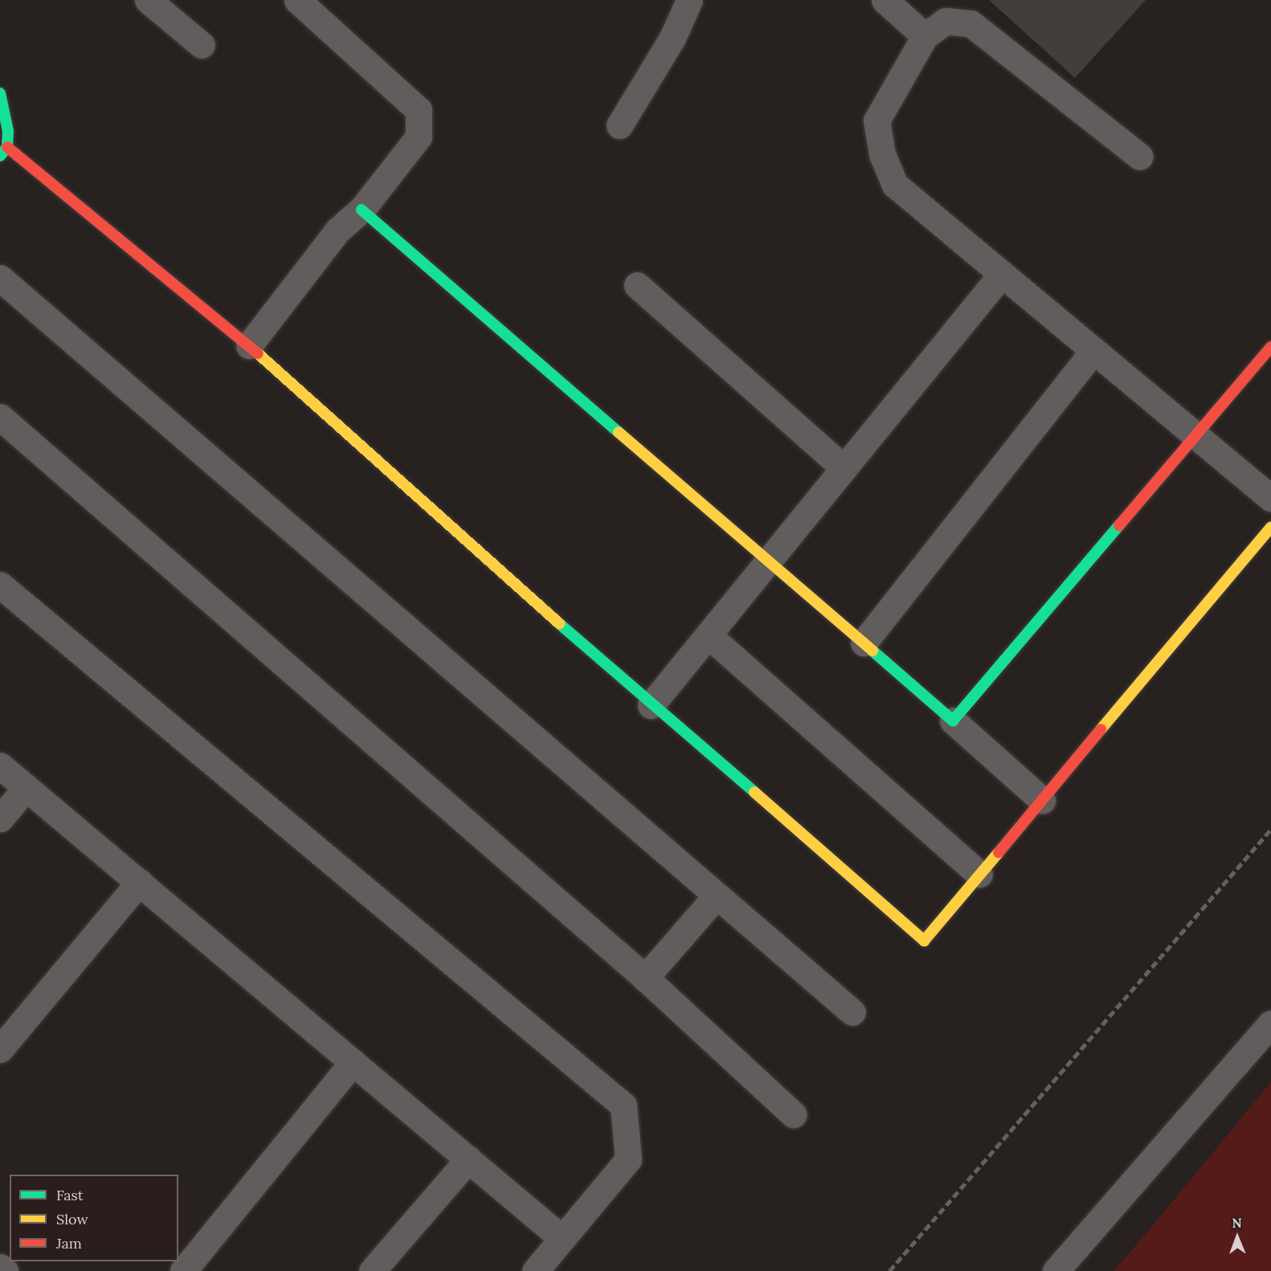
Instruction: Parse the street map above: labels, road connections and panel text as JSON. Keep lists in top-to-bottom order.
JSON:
{
  "legend": ["Fast", "Slow", "Jam"],
  "north": "top"
}
